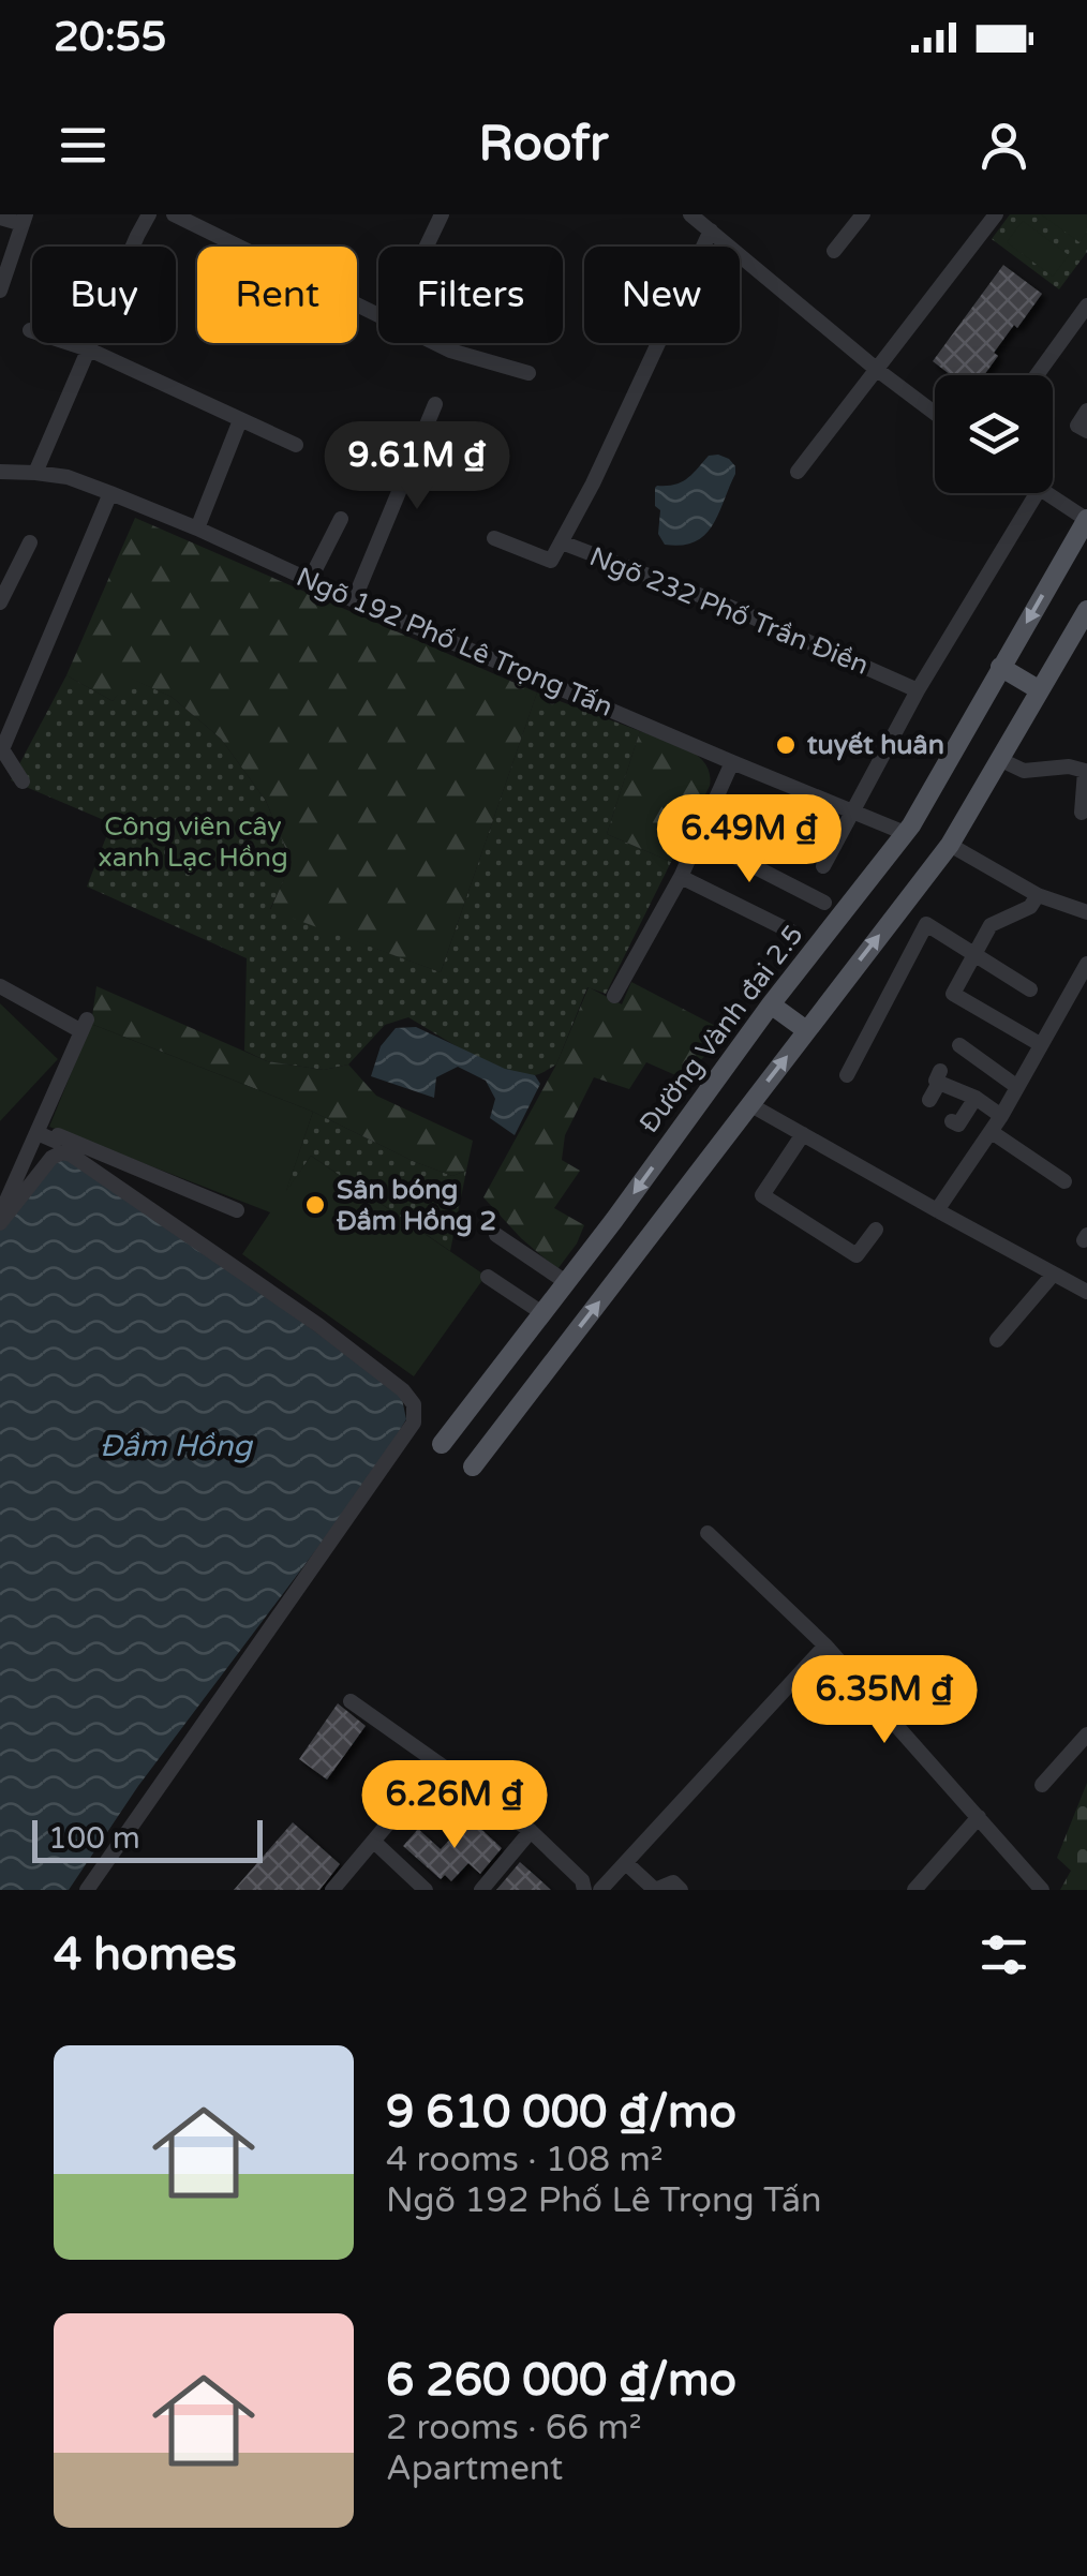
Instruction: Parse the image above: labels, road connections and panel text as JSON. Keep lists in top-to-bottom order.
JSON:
{
  "streets": {
    "main road": ["Đường Vành đai 2.5"],
    "street": ["Ngõ 232 Phố Trần Điền", "Ngõ 192 Phố Lê Trọng Tấn"]
  },
  "crossings": [
    ["Ngõ 192 Phố Lê Trọng Tấn", "Đường Vành đai 2.5"]
  ],
  "water": ["Đầm Hồng"],
  "parks": ["Công viên cây xanh Lạc Hồng"],
  "places": ["tuyết huân", "Sân bóng Đầm Hồng 2"],
  "scale_bar": "100 m",
  "page": {
    "status": "20:55",
    "header": "Roofr",
    "chip": [
      "Buy",
      "Rent",
      "Filters",
      "New"
    ],
    "price": [
      "9.61M ₫",
      "6.49M ₫",
      "6.35M ₫",
      "6.26M ₫"
    ],
    "scale": "100 m",
    "heading": "4 homes",
    "list": [
      {
        "name": "9 610 000 ₫/mo",
        "note": "4 rooms · 108 m² · Ngõ 192 Phố Lê Trọng Tấn"
      },
      {
        "name": "6 260 000 ₫/mo",
        "note": "2 rooms · 66 m² · Apartment"
      }
    ]
  }
}
